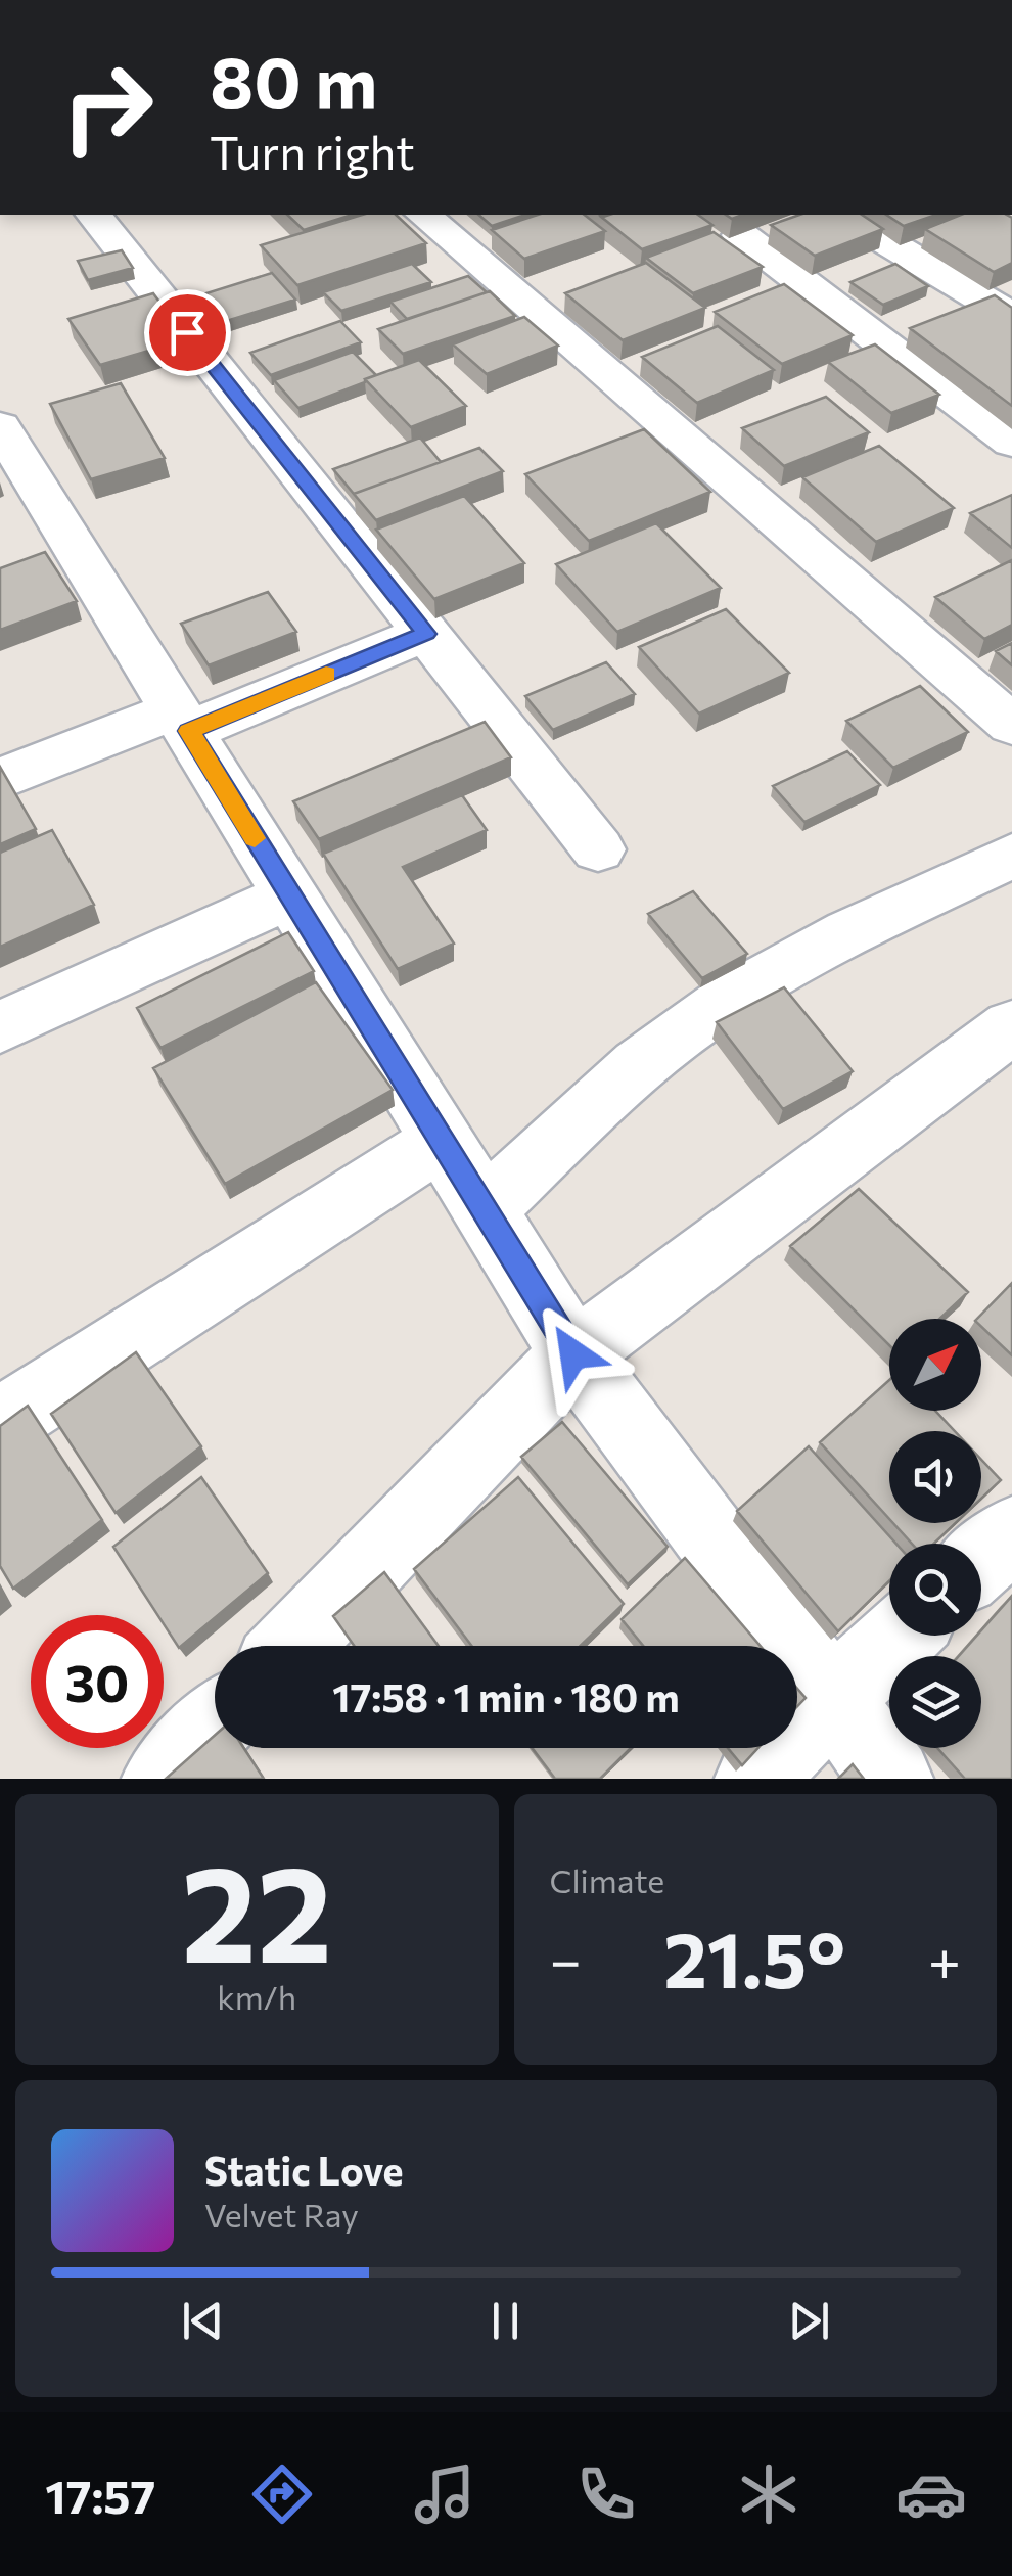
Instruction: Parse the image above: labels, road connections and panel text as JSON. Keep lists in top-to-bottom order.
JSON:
{
  "north": "top right",
  "page": {
    "turn": ["80 m", "Turn right"],
    "limit": "30",
    "trip": "17:58 · 1 min · 180 m",
    "tile": [
      ["22", "km/h"],
      "Climate"
    ],
    "heat": ["−", "21.5°", "+"],
    "song": ["Static Love", "Velvet Ray"],
    "tabs": "17:57"
  }
}
